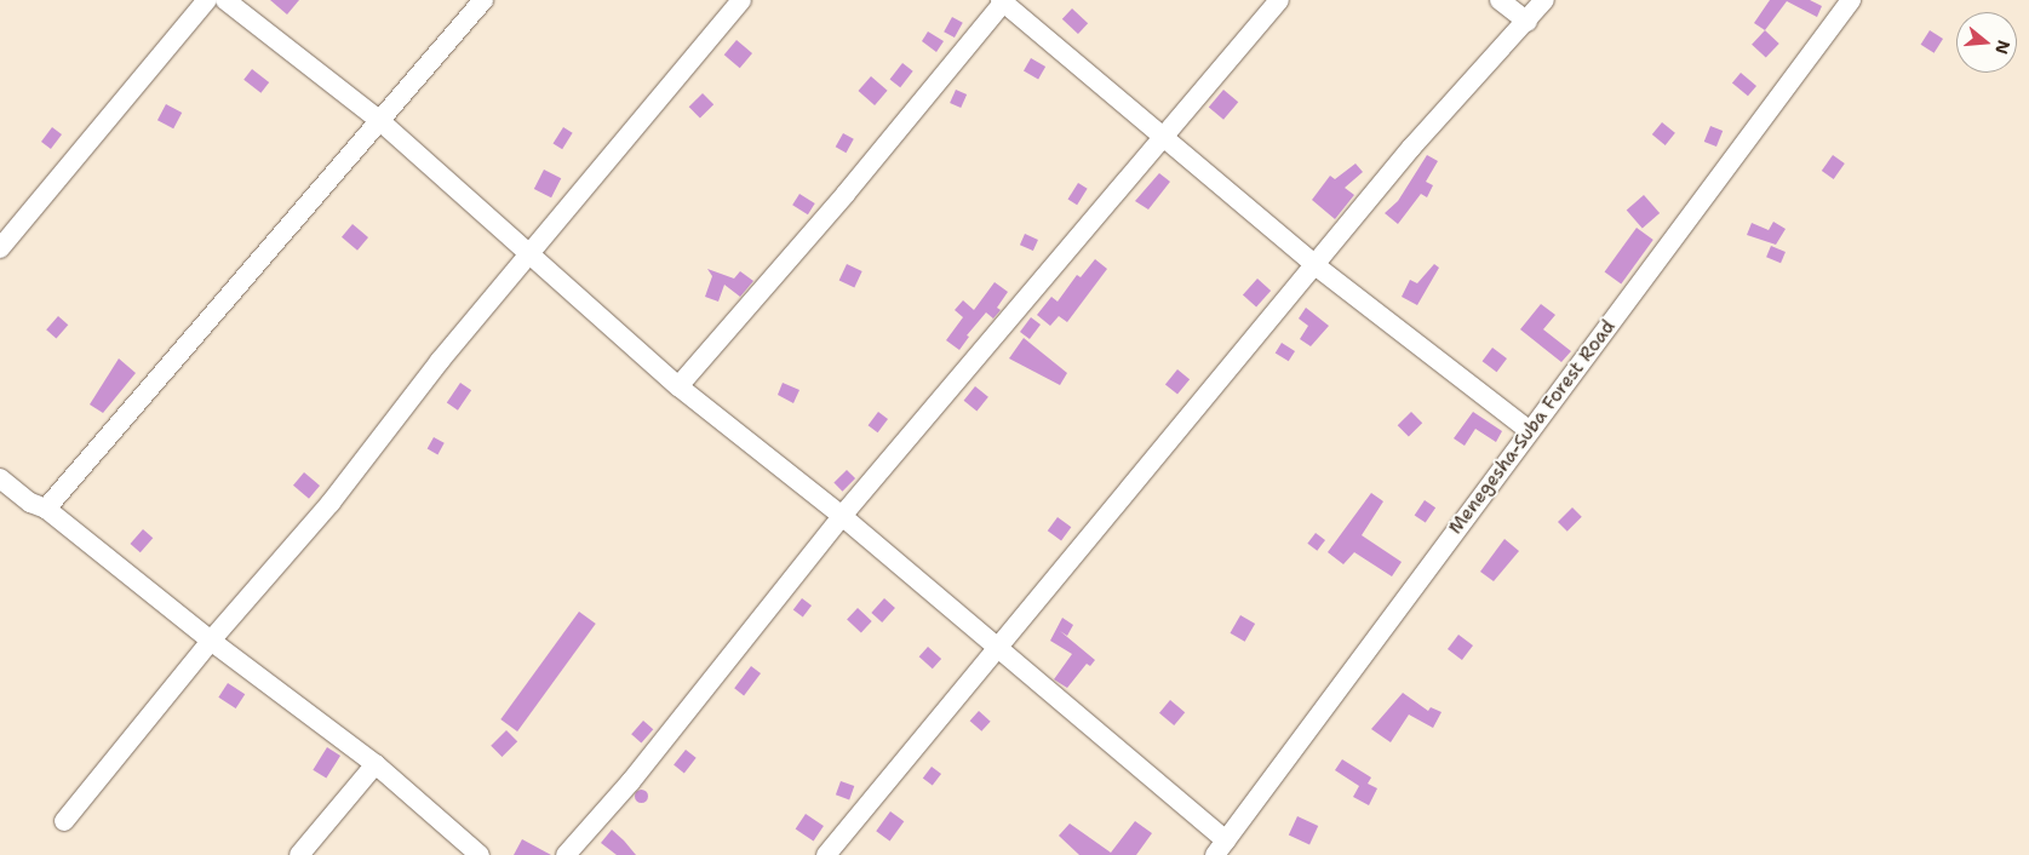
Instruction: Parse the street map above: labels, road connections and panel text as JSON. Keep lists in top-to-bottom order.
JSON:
{
  "streets": {
    "street": ["Menegesha-Suba Forest Road"]
  },
  "north": "right"
}
